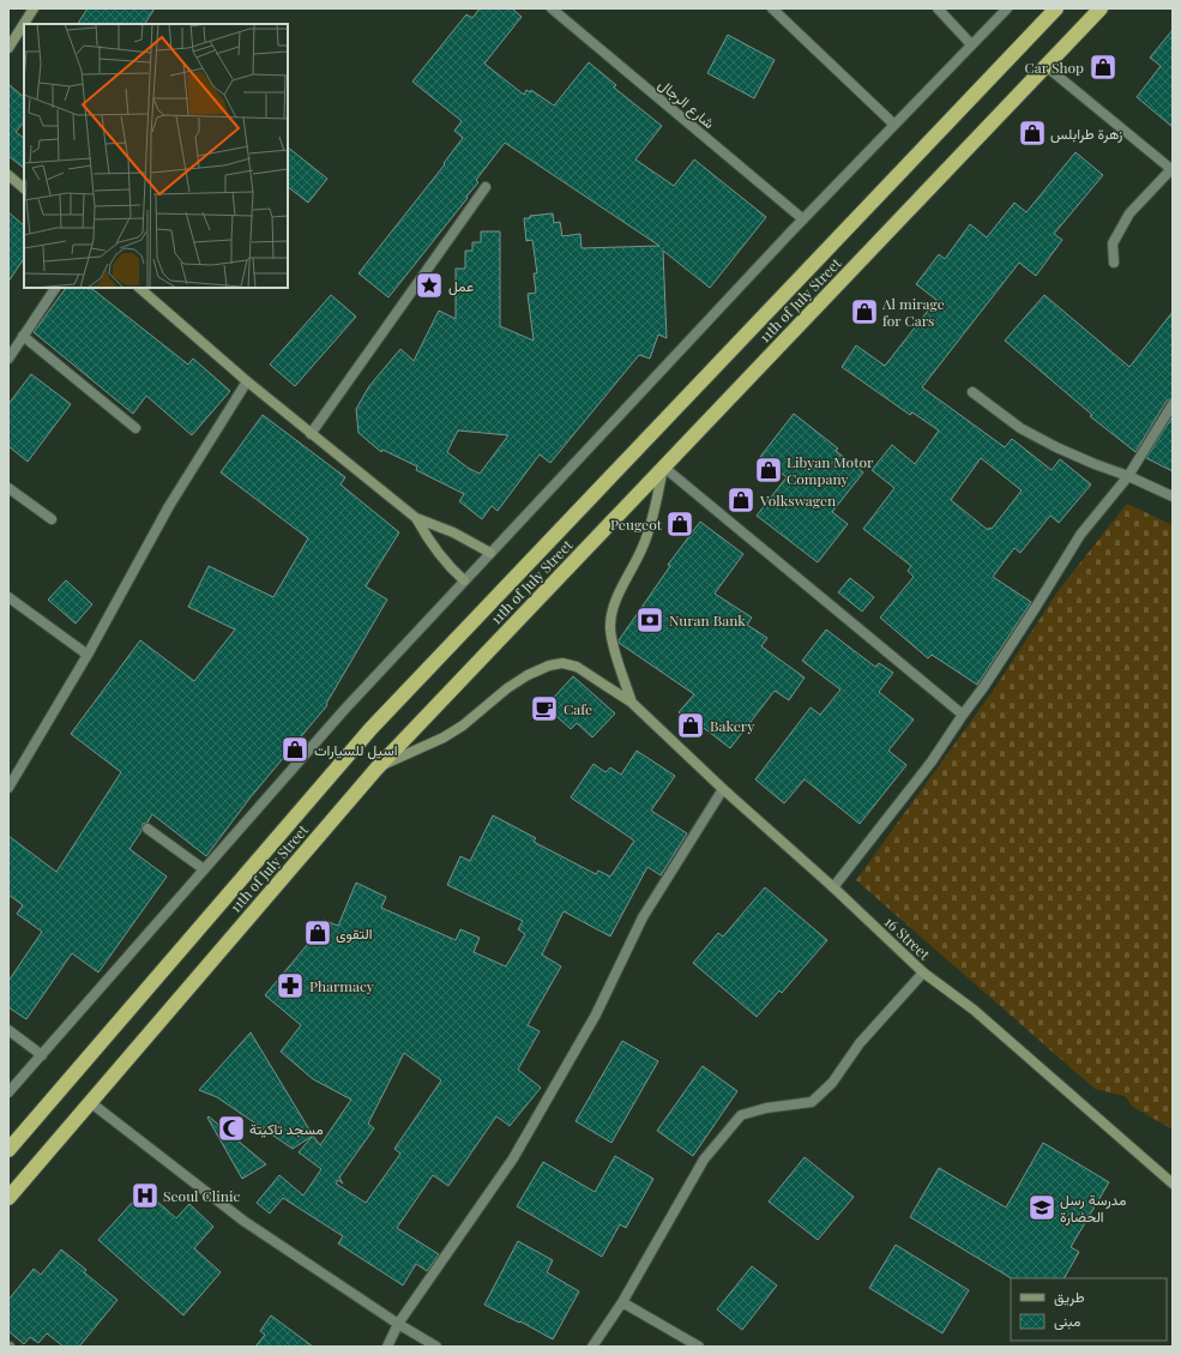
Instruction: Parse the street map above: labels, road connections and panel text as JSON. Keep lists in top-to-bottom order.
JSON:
{
  "streets": {
    "highway": ["11th of July Street"],
    "street": ["شارع الرجال", "16 Street"]
  },
  "crossings": [
    ["11th of July Street", "16 Street"]
  ],
  "places": {
    "shop": [
      "Car Shop",
      "زهرة طرابلس",
      "Al mirage for Cars",
      "Libyan Motor Company",
      "Volkswagen",
      "Peugeot",
      "Bakery",
      "اسيل للسيارات",
      "التقوى"
    ],
    "place": ["عمل"],
    "bank": ["Nuran Bank"],
    "cafe": ["Cafe"],
    "pharmacy": ["Pharmacy"],
    "mosque": ["مسجد تاكيتة"],
    "hospital": ["Seoul Clinic"],
    "school or university": ["مدرسة رسل الحضارة"]
  },
  "legend": ["طريق", "مبنى"]
}
